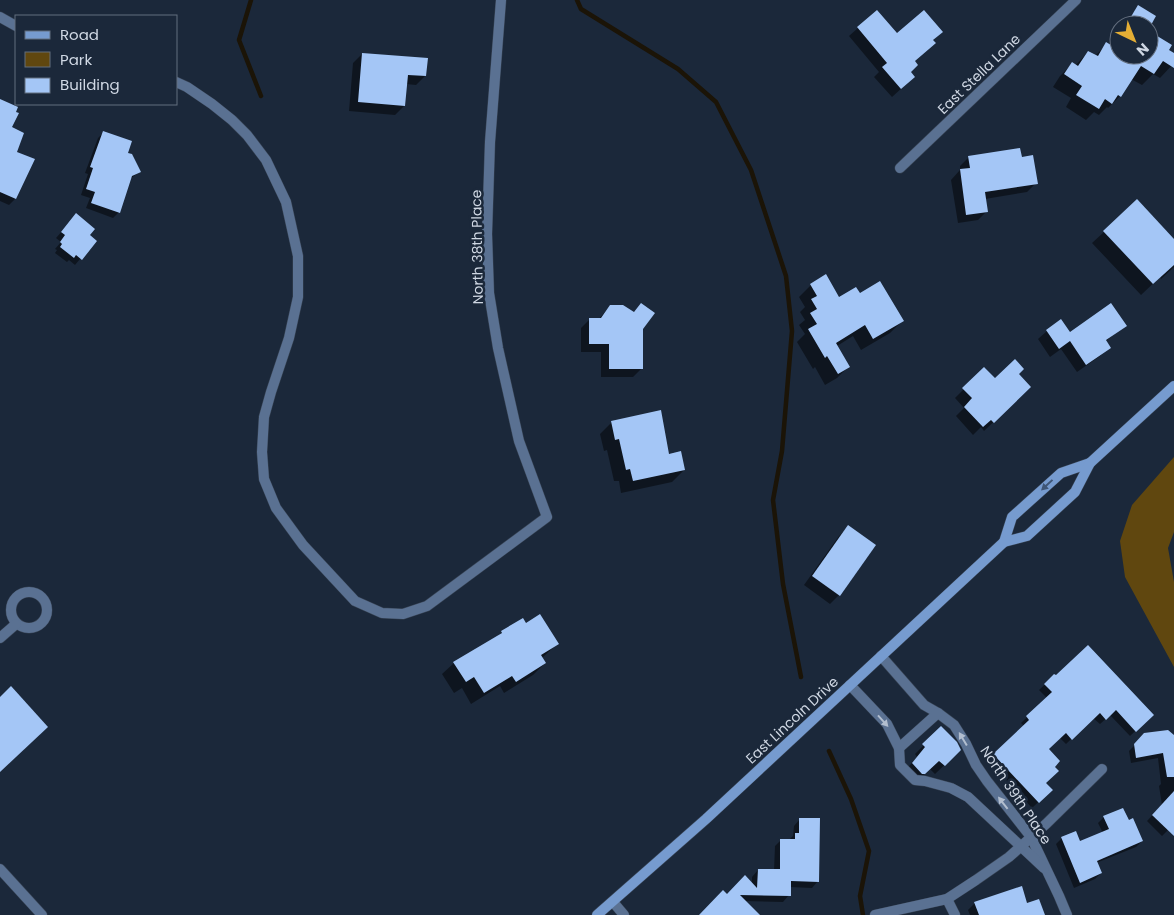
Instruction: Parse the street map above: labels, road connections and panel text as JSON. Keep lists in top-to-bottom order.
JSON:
{
  "streets": {
    "main road": ["East Lincoln Drive"],
    "street": ["East Stella Lane", "North 38th Place", "North 39th Place"]
  },
  "crossings": [
    ["East Lincoln Drive", "North 39th Place"]
  ],
  "legend": ["Road", "Park", "Building"],
  "north": "bottom right"
}
